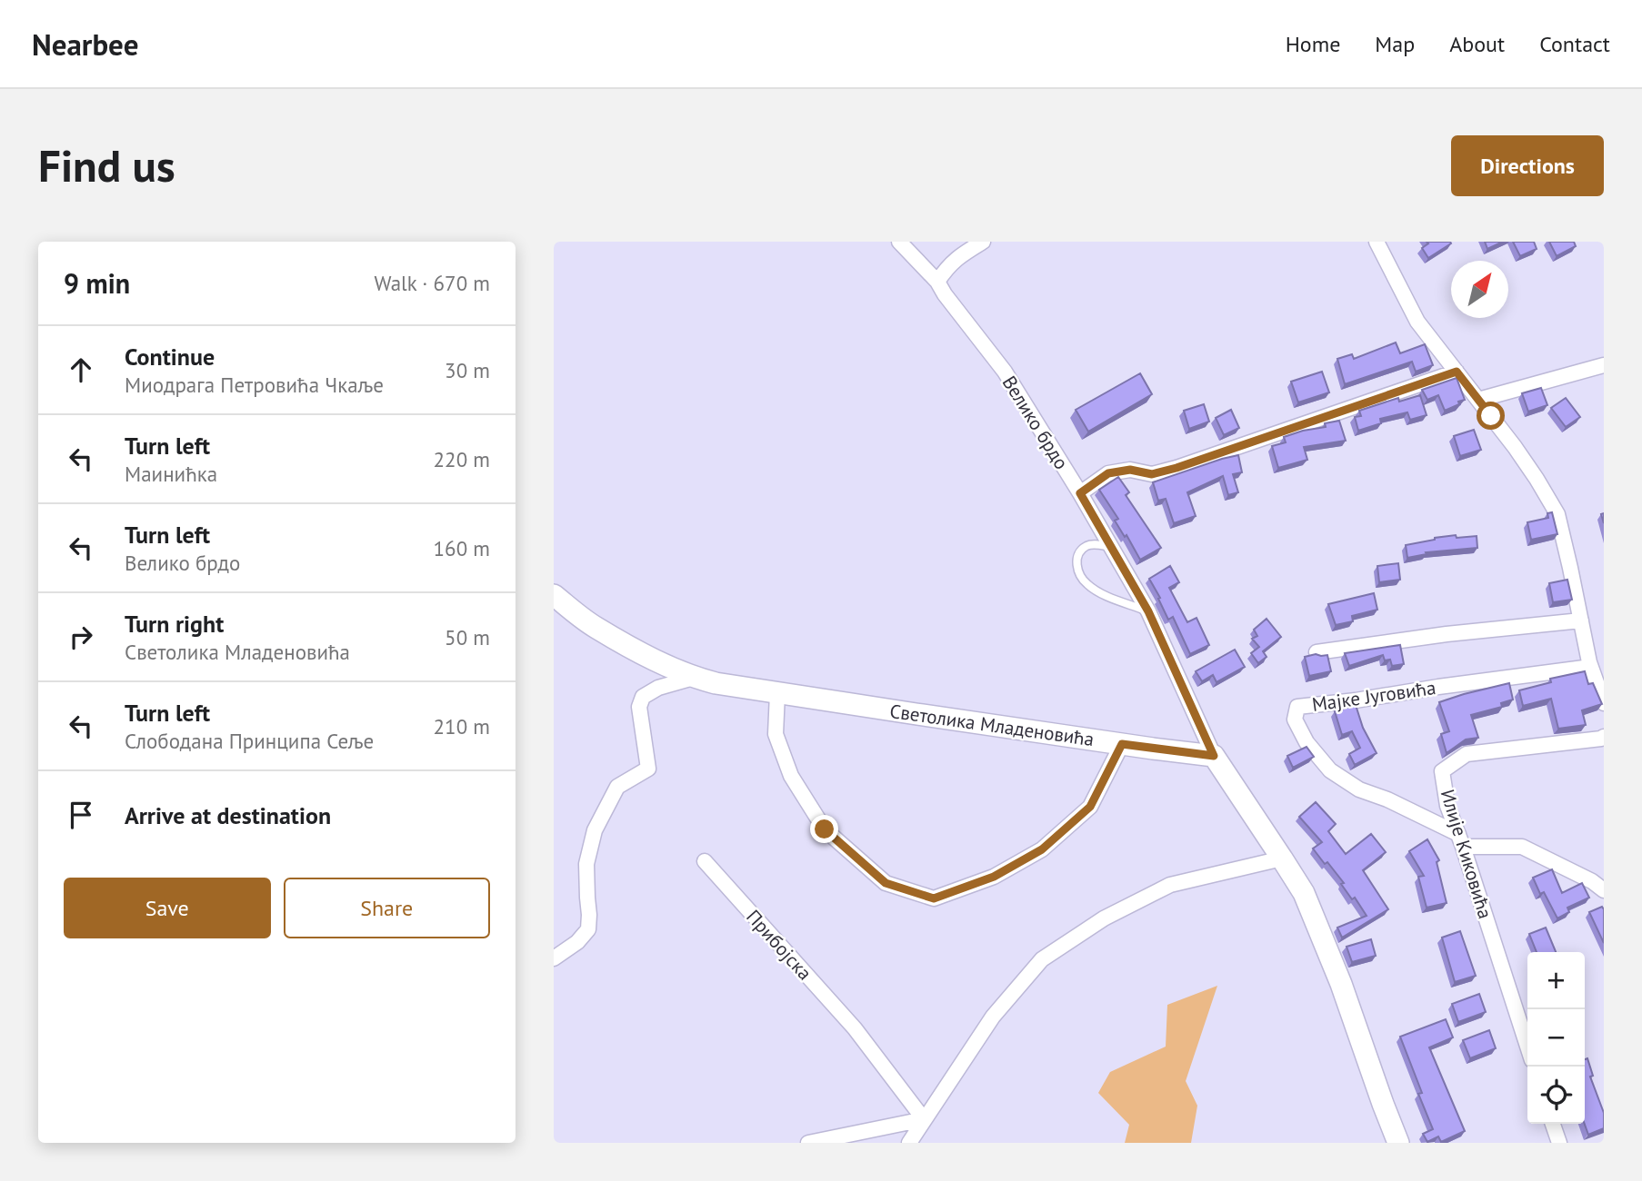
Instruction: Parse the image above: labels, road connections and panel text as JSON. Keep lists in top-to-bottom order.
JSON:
{
  "streets": {
    "street": [
      "Велико брдо",
      "Мајке Југовића",
      "Светолика Младеновића",
      "Илије Киковића",
      "Прибојска"
    ]
  },
  "crossings": [
    ["Велико брдо", "Светолика Младеновића"],
    ["Мајке Југовића", "Илије Киковића"]
  ],
  "north": "top right",
  "page": {
    "header": "Nearbee",
    "nav": [
      "Home",
      "Map",
      "About",
      "Contact"
    ],
    "buttons": [
      "Directions",
      ["Save", "Share"]
    ],
    "title": "Find us",
    "heading": ["9 min", "Walk · 670 m"],
    "list": [
      ["Continue", "Миодрага Петровића Чкаље", "30 m"],
      ["Turn left", "Маинићка", "220 m"],
      ["Turn left", "Велико брдо", "160 m"],
      ["Turn right", "Светолика Младеновића", "50 m"],
      ["Turn left", "Слободана Принципа Сеље", "210 m"],
      "Arrive at destination"
    ],
    "map_buttons": ["+", "−"]
  }
}
